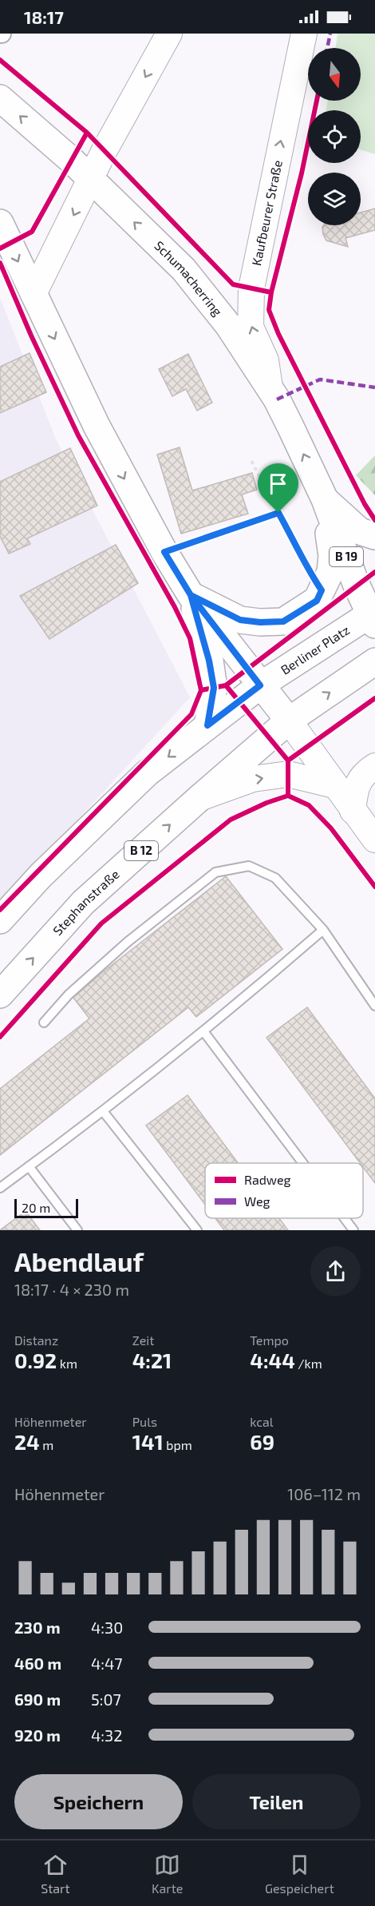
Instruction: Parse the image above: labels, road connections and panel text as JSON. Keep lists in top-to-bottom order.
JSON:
{
  "streets": {
    "main road": [
      "Schumacherring",
      "B 19",
      "Berliner Platz",
      "B 12",
      "Stephanstraße"
    ],
    "street": ["Kaufbeurer Straße"]
  },
  "crossings": [
    ["Kaufbeurer Straße", "Schumacherring"],
    ["Schumacherring", "Berliner Platz"],
    ["B 12", "Stephanstraße"]
  ],
  "legend": ["Radweg", "Weg"],
  "scale_bar": "20 m",
  "north": "bottom",
  "page": {
    "status": "18:17",
    "scale": "20 m",
    "heading": ["Abendlauf", "18:17 · 4 × 230 m"],
    "stats": [
      ["Distanz", "0.92 km"],
      ["Zeit", "4:21"],
      ["Tempo", "4:44 /km"],
      ["Höhenmeter", "24 m"],
      ["Puls", "141 bpm"],
      ["kcal", "69"]
    ],
    "chart": ["Höhenmeter", "106–112 m"],
    "list": [
      {
        "name": "230 m",
        "note": "4:30"
      },
      {
        "name": "460 m",
        "note": "4:47"
      },
      {
        "name": "690 m",
        "note": "5:07"
      },
      {
        "name": "920 m",
        "note": "4:32"
      }
    ],
    "buttons": ["Speichern", "Teilen"],
    "tabs": ["Start", "Karte", "Gespeichert"]
  }
}
